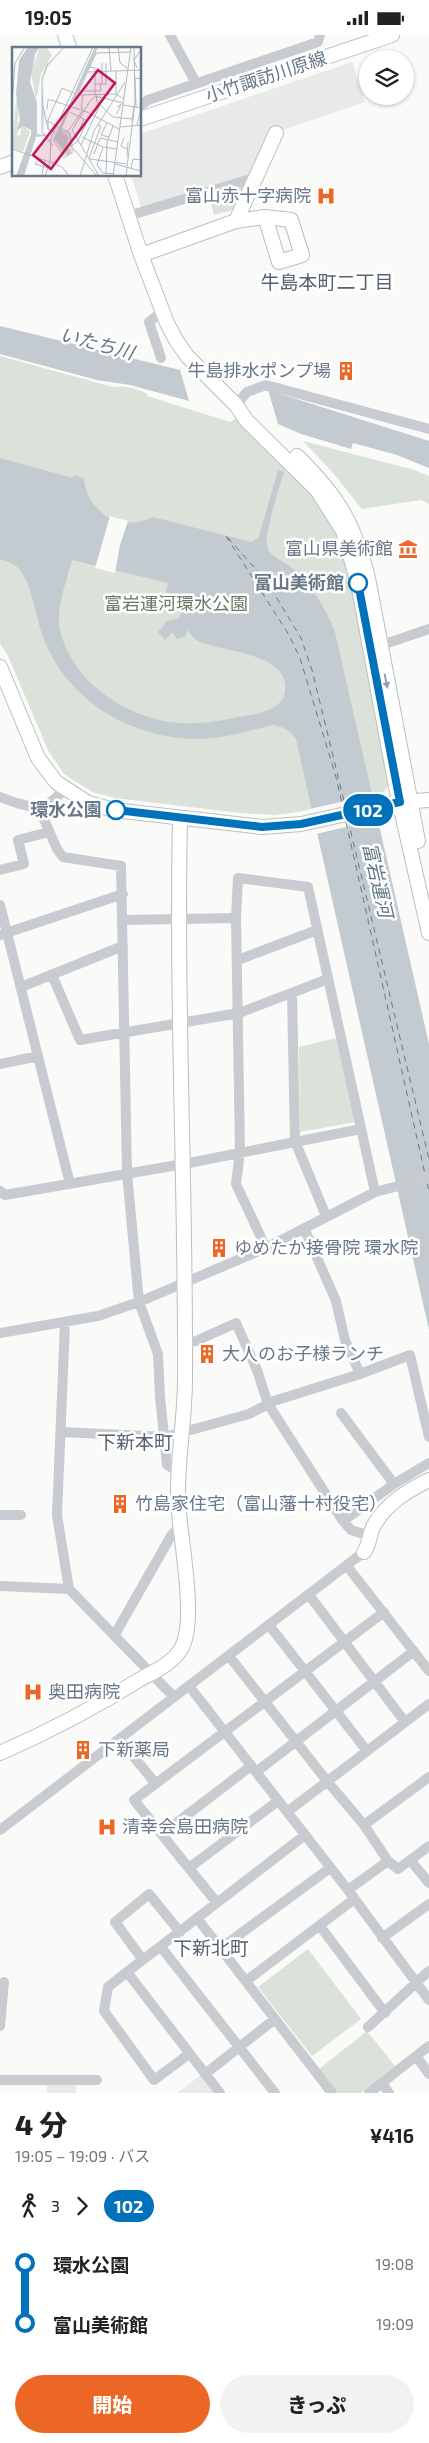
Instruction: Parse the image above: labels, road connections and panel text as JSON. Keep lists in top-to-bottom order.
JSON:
{
  "streets": {
    "street": ["小竹諏訪川原線"]
  },
  "districts": ["牛島本町二丁目", "下新本町", "下新北町"],
  "water": ["いたち川", "富岩運河"],
  "parks": ["富岩運河環水公園"],
  "places": {
    "hospital": ["富山赤十字病院", "奥田病院", "清幸会島田病院"],
    "building": [
      "牛島排水ポンプ場",
      "ゆめたか接骨院 環水院",
      "大人のお子様ランチ",
      "竹島家住宅（富山藩十村役宅）",
      "下新薬局"
    ],
    "museum": ["富山県美術館"],
    "other": ["富山美術館", "環水公園"]
  },
  "lines": ["bus line 102"],
  "page": {
    "status": "19:05",
    "on_map": "102",
    "heading": ["4 分", "19:05 – 19:09 · バス", "¥416"],
    "legs": ["3", "102"],
    "list": [
      {
        "name": "環水公園",
        "value": "19:08"
      },
      {
        "name": "富山美術館",
        "value": "19:09"
      }
    ],
    "buttons": ["開始", "きっぷ"]
  }
}
